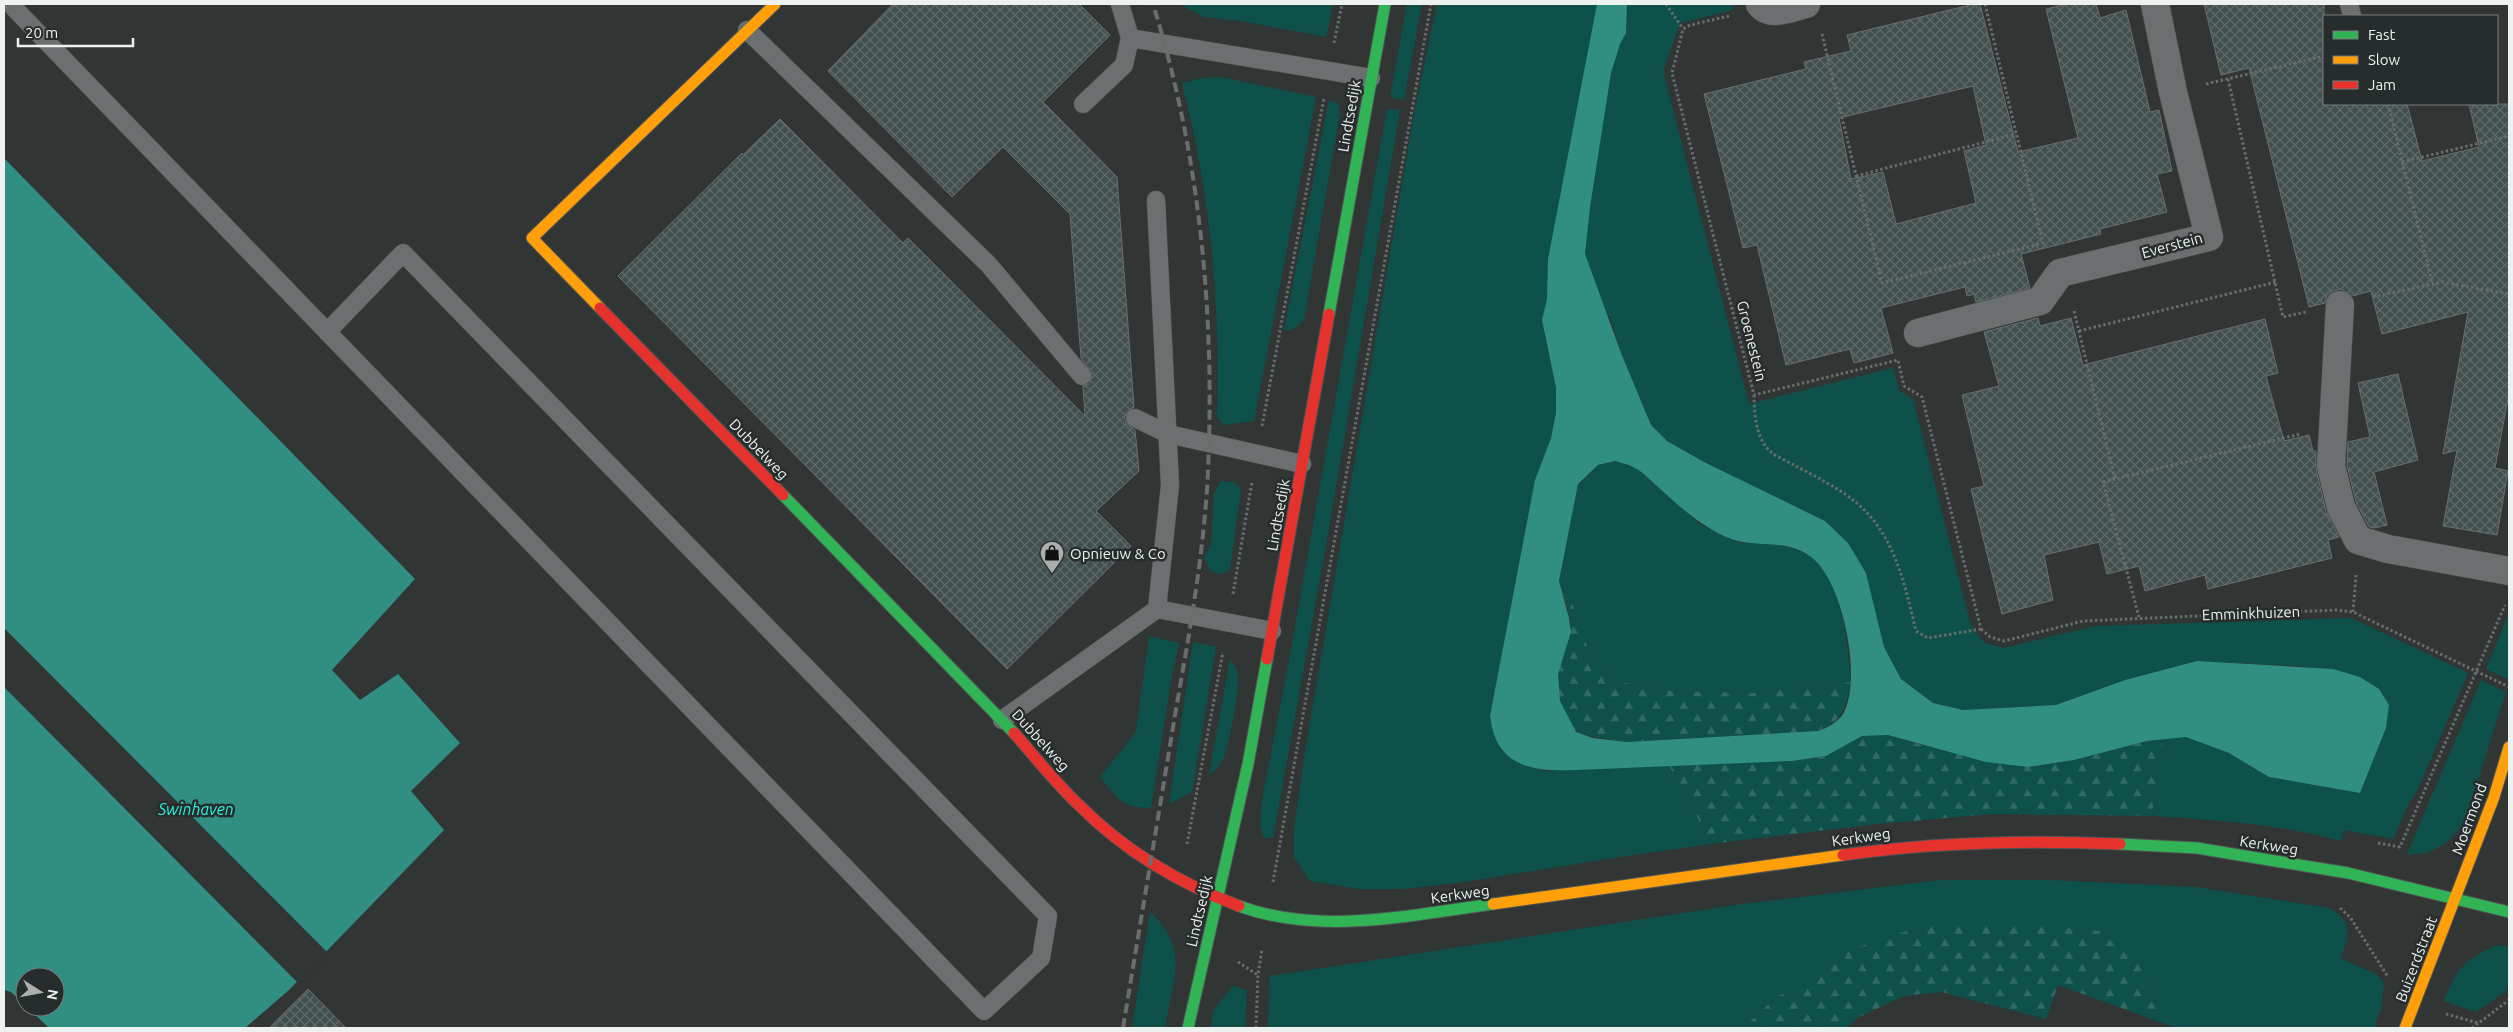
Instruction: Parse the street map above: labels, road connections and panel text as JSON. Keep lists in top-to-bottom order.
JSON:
{
  "streets": {
    "main road": [
      "Lindtsedijk",
      "Dubbelweg",
      "Moermond",
      "Kerkweg",
      "Buizerdstraat"
    ],
    "street": ["Everstein"],
    "path": ["Groenestein", "Emminkhuizen"]
  },
  "crossings": [
    ["Lindtsedijk", "Dubbelweg"],
    ["Lindtsedijk", "Kerkweg"],
    ["Groenestein", "Emminkhuizen"],
    ["Dubbelweg", "Kerkweg"],
    ["Moermond", "Kerkweg"],
    ["Moermond", "Buizerdstraat"],
    ["Kerkweg", "Buizerdstraat"]
  ],
  "water": ["Swinhaven"],
  "places": {
    "shop": ["Opnieuw & Co"]
  },
  "legend": ["Fast", "Slow", "Jam"],
  "scale_bar": "20 m",
  "north": "right"
}
